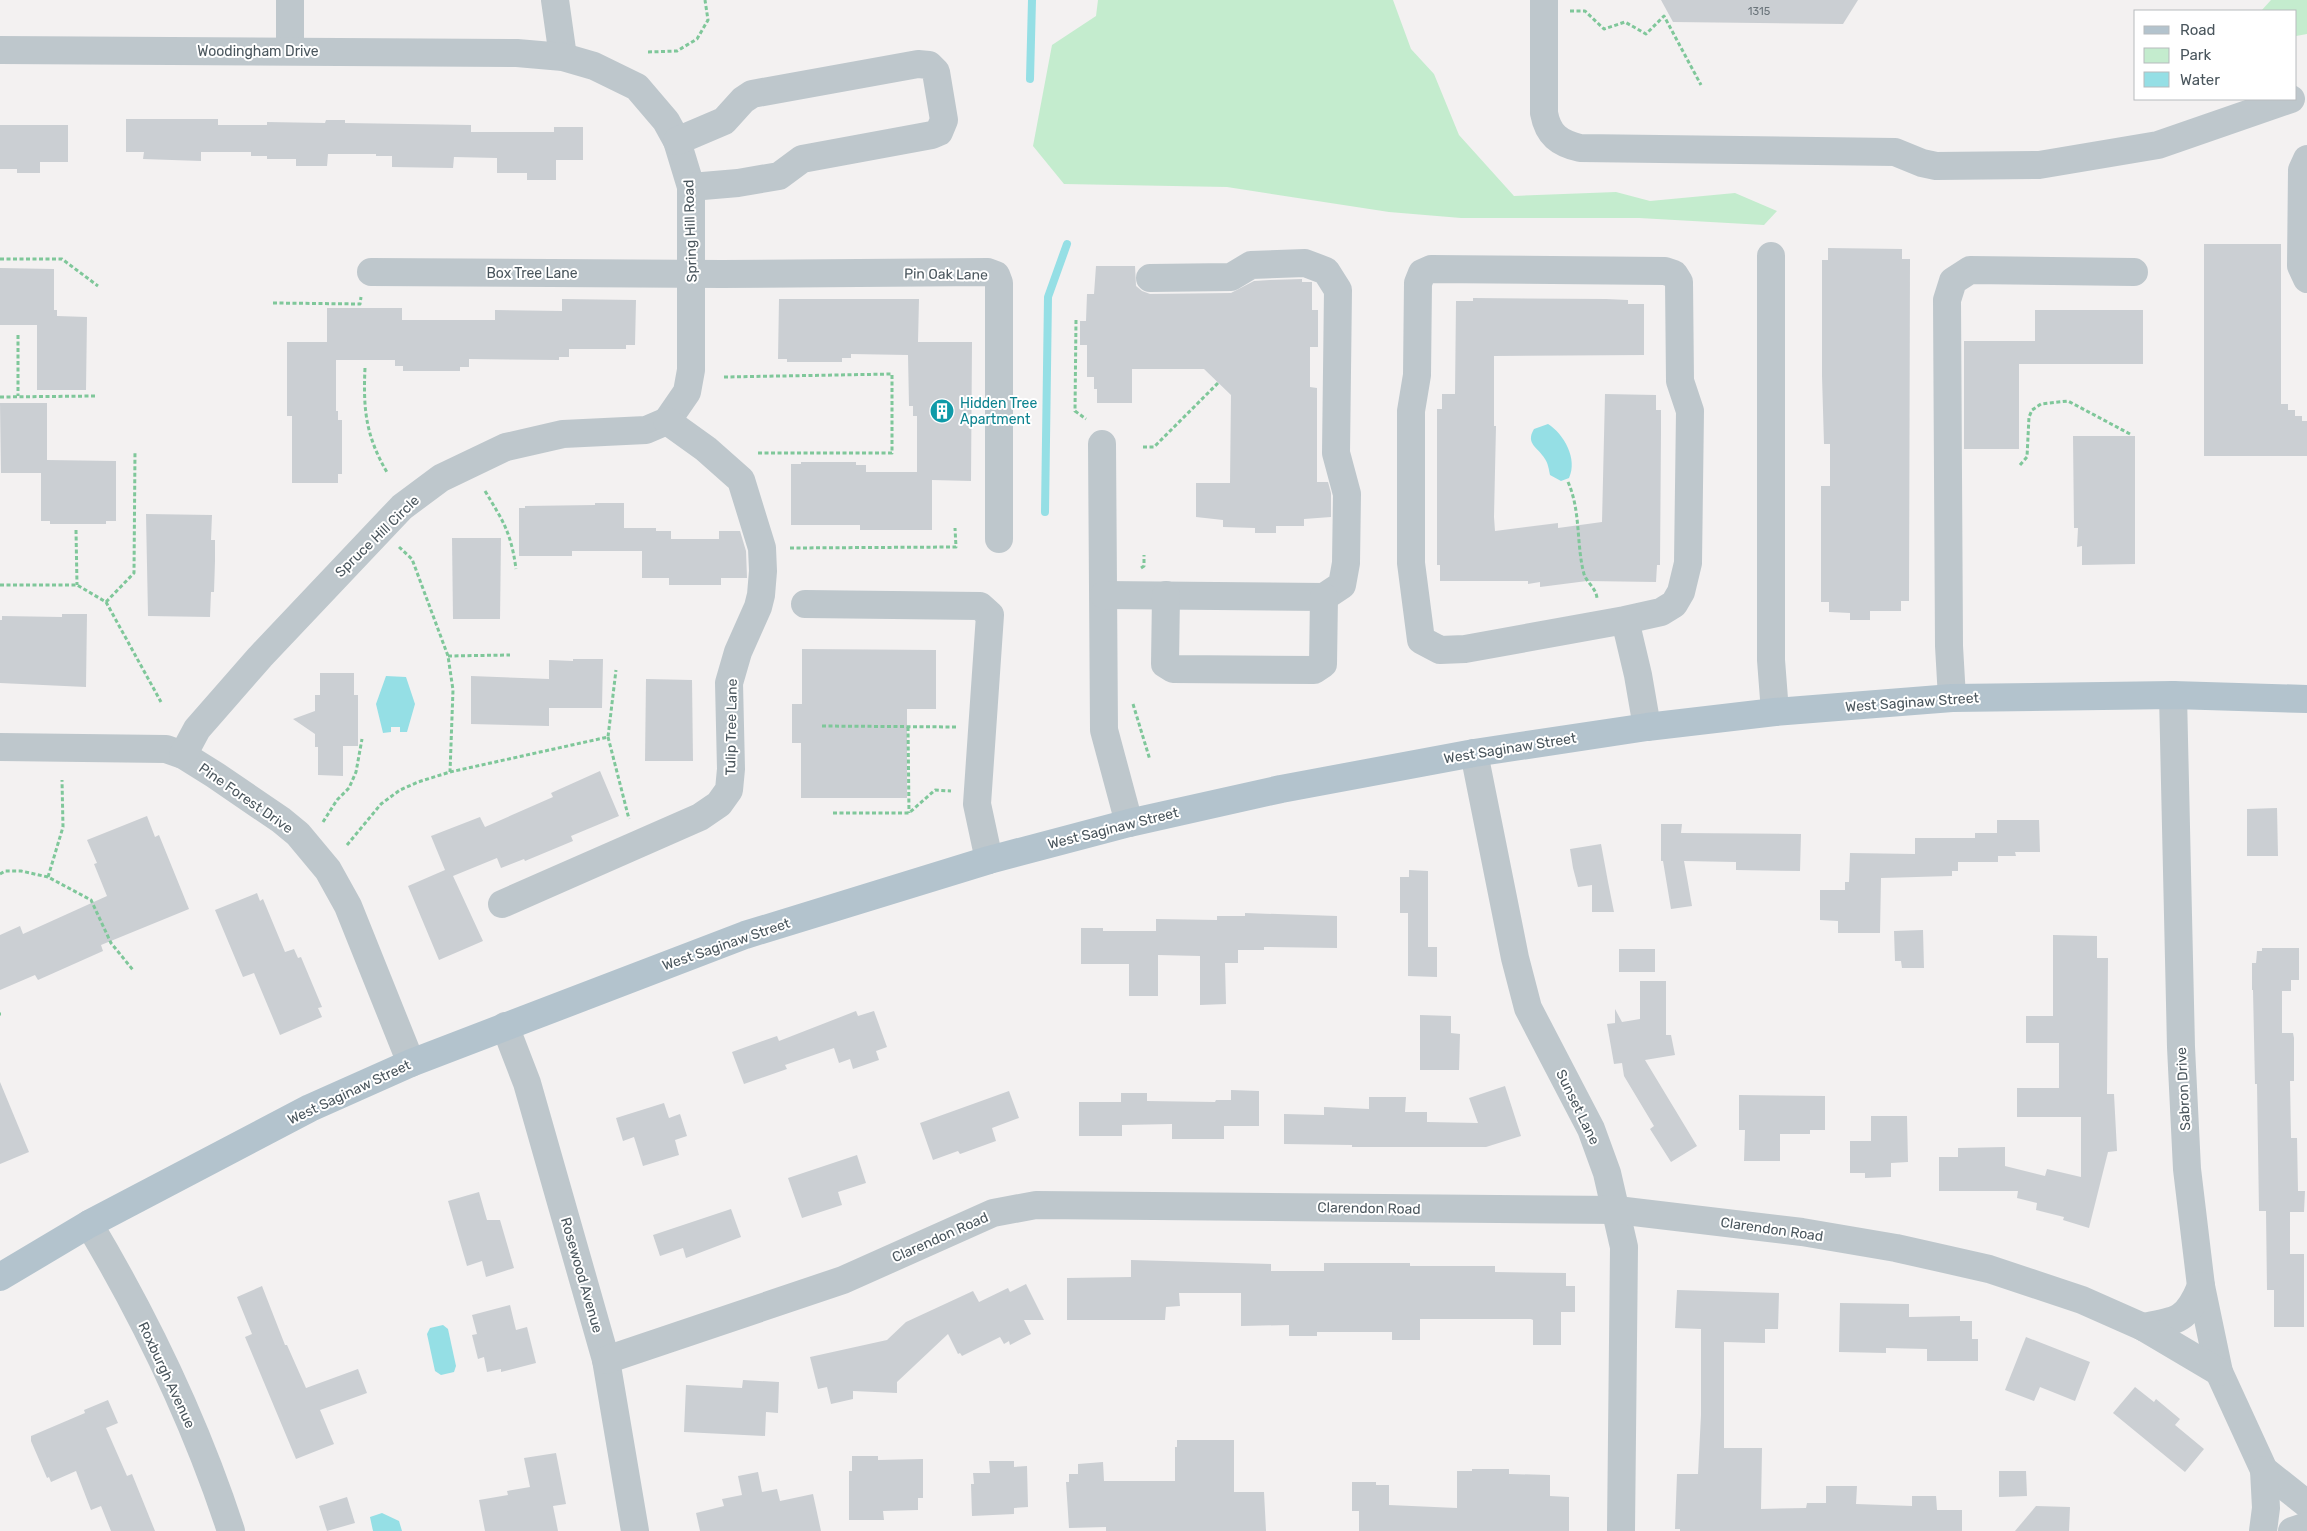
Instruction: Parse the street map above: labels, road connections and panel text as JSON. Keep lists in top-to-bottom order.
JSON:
{
  "streets": {
    "main road": ["West Saginaw Street"],
    "street": [
      "Woodingham Drive",
      "Spring Hill Road",
      "Box Tree Lane",
      "Pin Oak Lane",
      "Spruce Hill Circle",
      "Tulip Tree Lane",
      "Pine Forest Drive",
      "Sabron Drive",
      "Sunset Lane",
      "Clarendon Road",
      "Rosewood Avenue",
      "Roxburgh Avenue"
    ]
  },
  "crossings": [
    ["Woodingham Drive", "Spring Hill Road"],
    ["Spring Hill Road", "Box Tree Lane"],
    ["Spring Hill Road", "Pin Oak Lane"],
    ["Spring Hill Road", "Spruce Hill Circle"],
    ["Spring Hill Road", "Tulip Tree Lane"],
    ["Box Tree Lane", "Pin Oak Lane"],
    ["Spruce Hill Circle", "Tulip Tree Lane"],
    ["Spruce Hill Circle", "Pine Forest Drive"],
    ["West Saginaw Street", "Pine Forest Drive"],
    ["West Saginaw Street", "Sabron Drive"],
    ["West Saginaw Street", "Sunset Lane"],
    ["West Saginaw Street", "Rosewood Avenue"],
    ["West Saginaw Street", "Roxburgh Avenue"],
    ["Sabron Drive", "Clarendon Road"],
    ["Sunset Lane", "Clarendon Road"],
    ["Clarendon Road", "Rosewood Avenue"]
  ],
  "places": {
    "building": ["Hidden Tree Apartment"]
  },
  "house_numbers": ["1315"],
  "legend": ["Road", "Park", "Water"]
}
